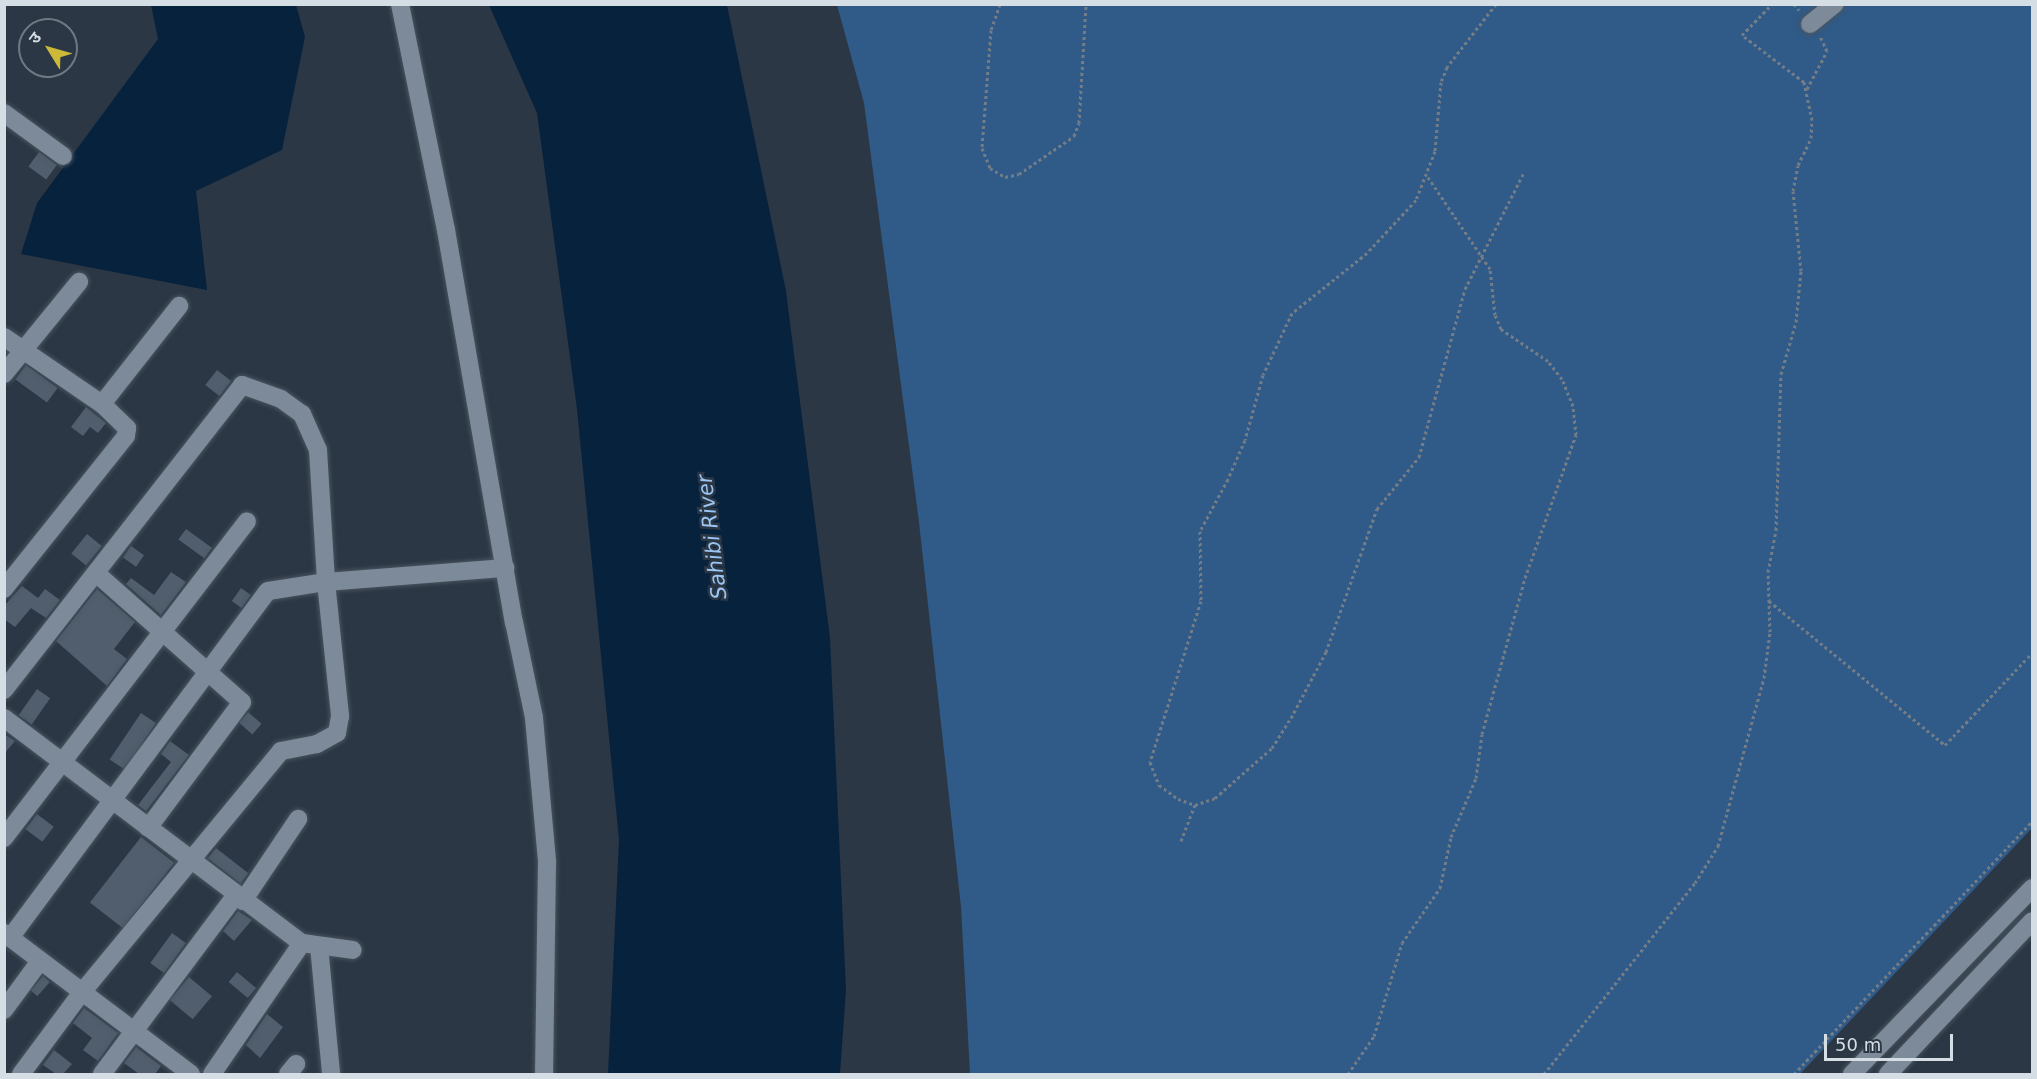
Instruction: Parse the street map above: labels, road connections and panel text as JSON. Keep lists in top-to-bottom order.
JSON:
{
  "water": ["Sahibi River"],
  "scale_bar": "50 m",
  "north": "top left"
}
